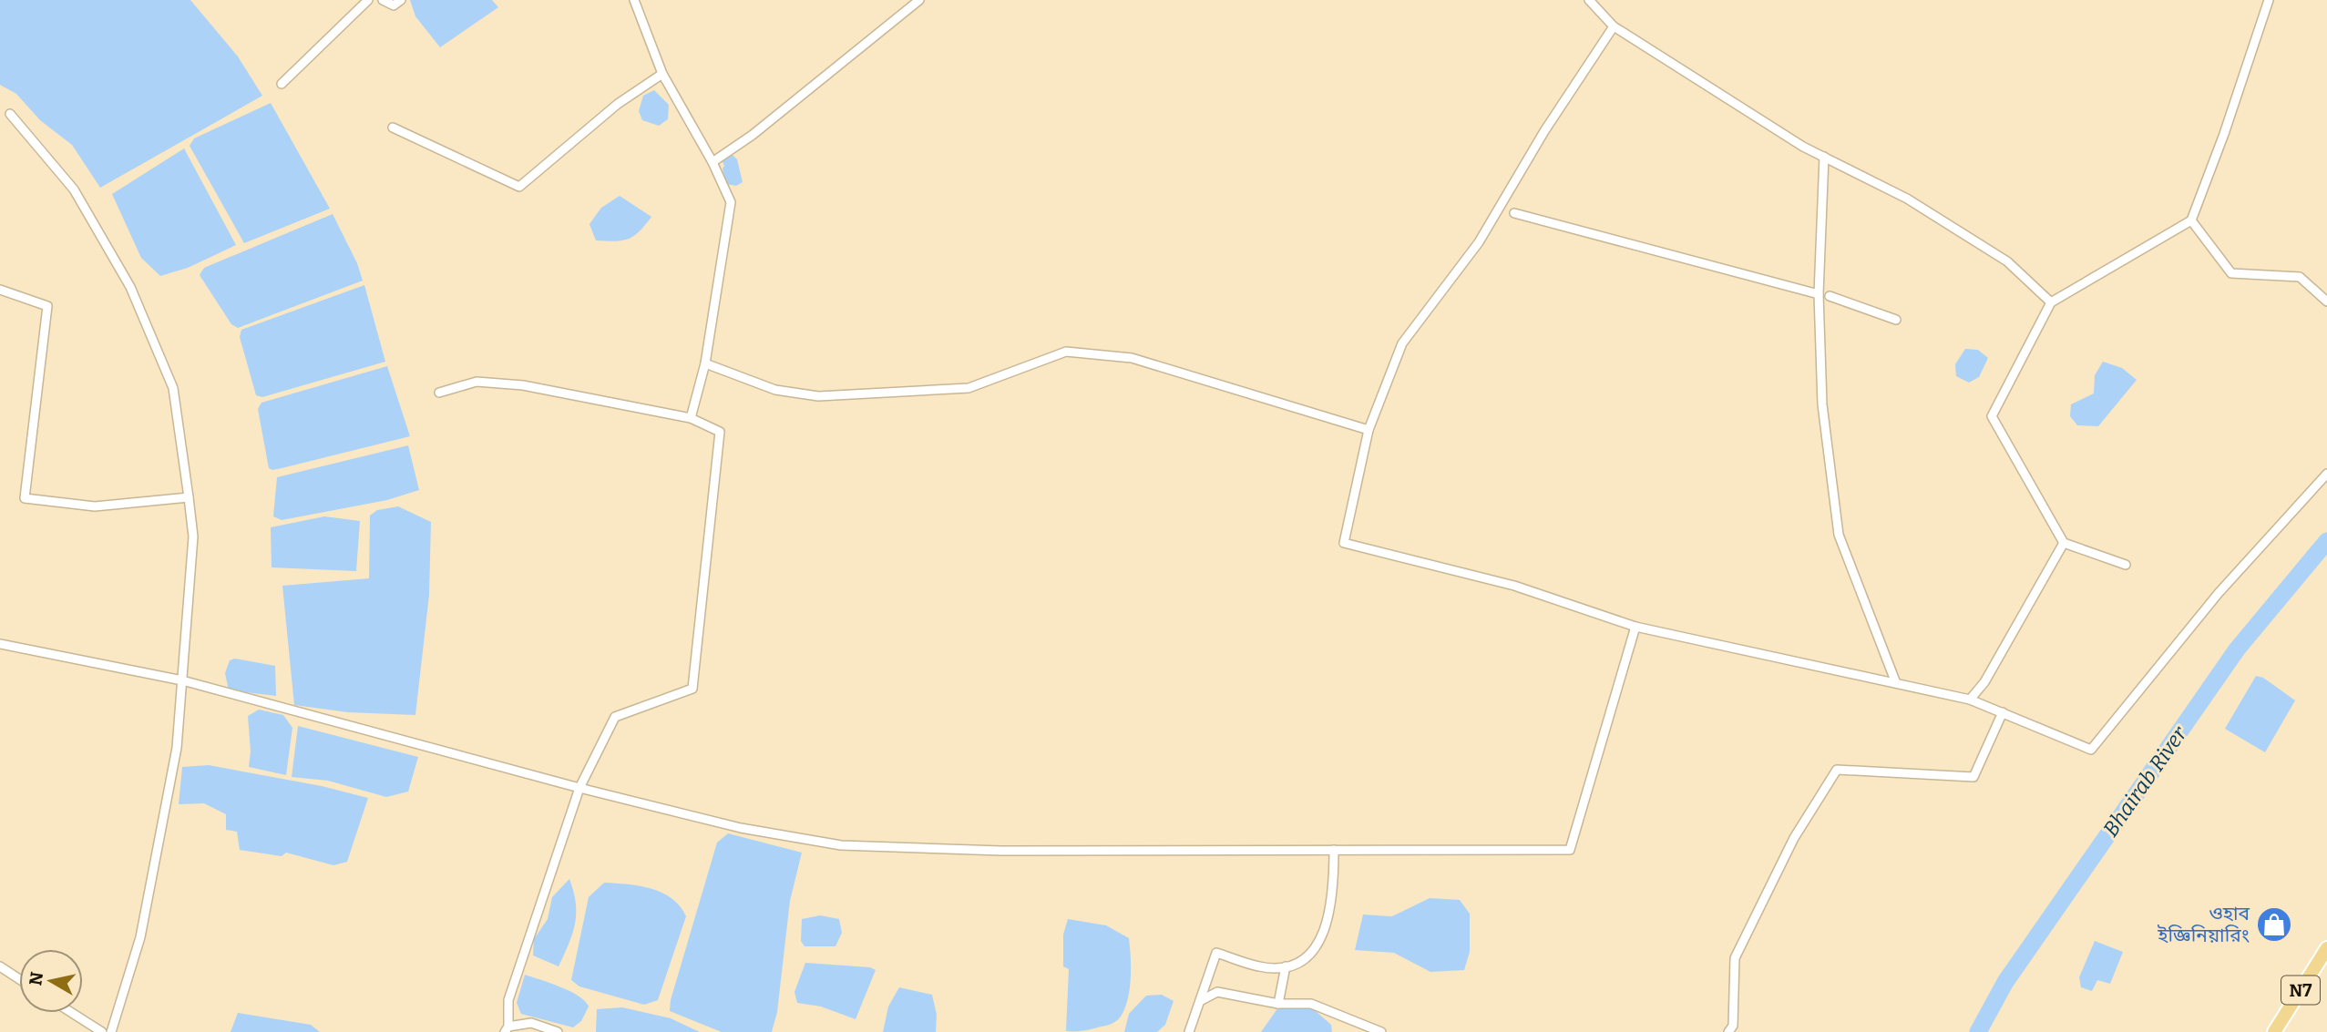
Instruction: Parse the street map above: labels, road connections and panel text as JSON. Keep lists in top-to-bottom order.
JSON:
{
  "streets": {
    "highway": ["N7"]
  },
  "water": ["Bhairab River"],
  "places": {
    "shop": ["ওহাব ইজ্ঞিনিয়ারিং"]
  },
  "north": "left"
}
